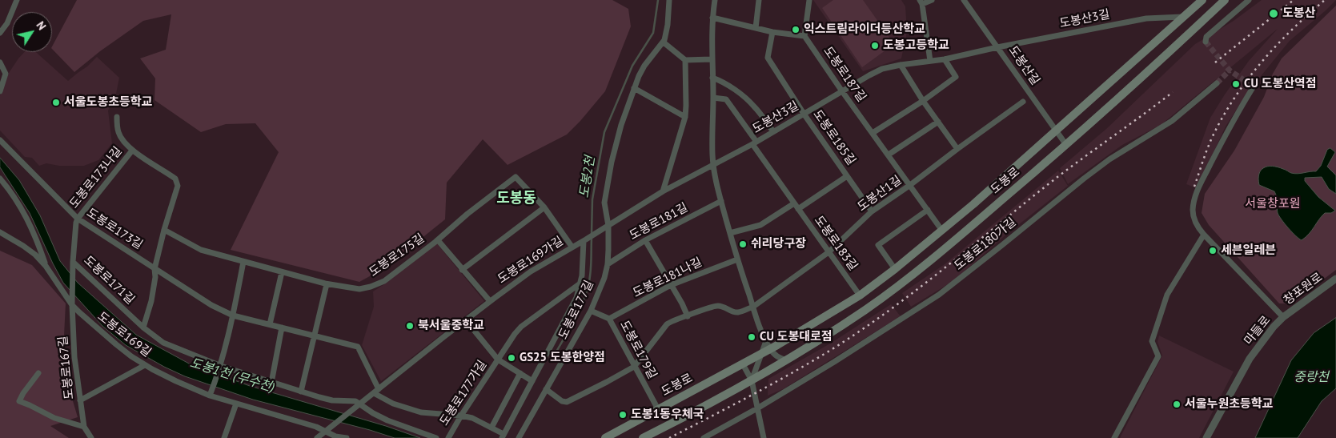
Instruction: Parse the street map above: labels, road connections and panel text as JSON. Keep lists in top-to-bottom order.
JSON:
{
  "streets": {
    "main road": ["도봉로"],
    "street": [
      "도봉산3길",
      "도봉산길",
      "도봉로187길",
      "도봉로185길",
      "도봉로173나길",
      "도봉산1길",
      "도봉로181길",
      "도봉로173길",
      "도봉로183길",
      "도봉로180가길",
      "도봉로175길",
      "도봉로169가길",
      "도봉로181나길",
      "도봉로171길",
      "창포원로",
      "도봉로177길",
      "마들로",
      "도봉로169길",
      "도봉로179길",
      "도봉로167길",
      "도봉로177가길"
    ]
  },
  "crossings": [
    ["도봉산3길", "도봉산길"],
    ["도봉산3길", "도봉로187길"],
    ["도봉산3길", "도봉로185길"],
    ["도봉산3길", "도봉로"],
    ["도봉산3길", "도봉로183길"],
    ["도봉산3길", "도봉로169가길"],
    ["도봉산3길", "도봉로177길"],
    ["도봉산길", "도봉로"],
    ["도봉로187길", "도봉로"],
    ["도봉로187길", "도봉산1길"],
    ["도봉로185길", "도봉산1길"],
    ["도봉로173나길", "도봉로173길"],
    ["도봉로173나길", "도봉로171길"],
    ["도봉로", "도봉로183길"],
    ["도봉로", "도봉로179길"],
    ["도봉산1길", "도봉로183길"],
    ["도봉로181길", "도봉로177길"],
    ["도봉로173길", "도봉로169가길"],
    ["도봉로173길", "도봉로171길"],
    ["도봉로175길", "도봉로169가길"],
    ["도봉로175길", "도봉로171길"],
    ["도봉로169가길", "도봉로171길"],
    ["도봉로169가길", "도봉로177길"],
    ["도봉로169가길", "도봉로169길"],
    ["도봉로169가길", "도봉로177가길"],
    ["도봉로181나길", "도봉로179길"],
    ["도봉로171길", "도봉로167길"],
    ["창포원로", "마들로"],
    ["도봉로177길", "도봉로179길"],
    ["도봉로177길", "도봉로177가길"],
    ["도봉로169길", "도봉로167길"]
  ],
  "districts": ["도봉동"],
  "water": ["도봉2천", "도봉1천 (무수천)", "중랑천"],
  "parks": ["서울창포원"],
  "places": [
    "도봉산",
    "익스트림라이더등산학교",
    "도봉고등학교",
    "CU 도봉산역점",
    "서울도봉초등학교",
    "쉬리당구장",
    "세븐일레븐",
    "북서울중학교",
    "CU 도봉대로점",
    "GS25 도봉한양점",
    "서울누원초등학교",
    "도봉1동우체국"
  ],
  "north": "top right"
}
